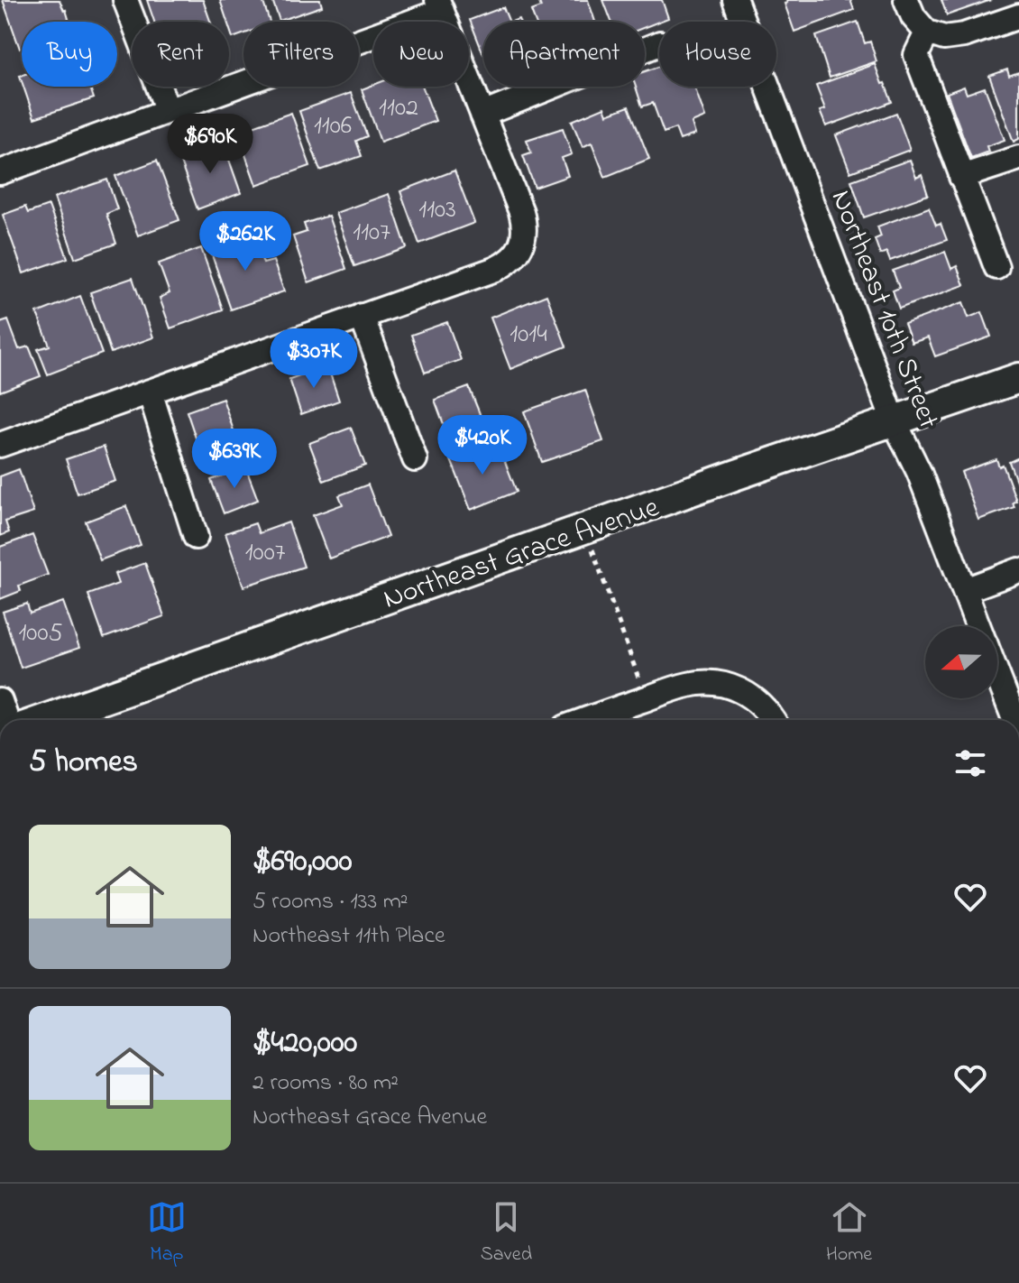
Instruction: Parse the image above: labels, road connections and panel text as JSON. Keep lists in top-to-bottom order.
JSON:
{
  "streets": {
    "main road": ["Northeast Grace Avenue"],
    "street": ["Northeast 10th Street"]
  },
  "crossings": [
    ["Northeast 10th Street", "Northeast Grace Avenue"]
  ],
  "house_numbers": [
    "1102",
    "1106",
    "1103",
    "1107",
    "1014",
    "1007",
    "1005"
  ],
  "north": "left",
  "page": {
    "chip": [
      "Buy",
      "Rent",
      "Filters",
      "New",
      "Apartment",
      "House"
    ],
    "price": [
      "$690K",
      "$262K",
      "$307K",
      "$420K",
      "$639K"
    ],
    "heading": "5 homes",
    "list": [
      {
        "name": "$690,000",
        "note": "5 rooms · 133 m² · Northeast 11th Place"
      },
      {
        "name": "$420,000",
        "note": "2 rooms · 80 m² · Northeast Grace Avenue"
      }
    ],
    "tabs": ["Map", "Saved", "Home"]
  }
}
